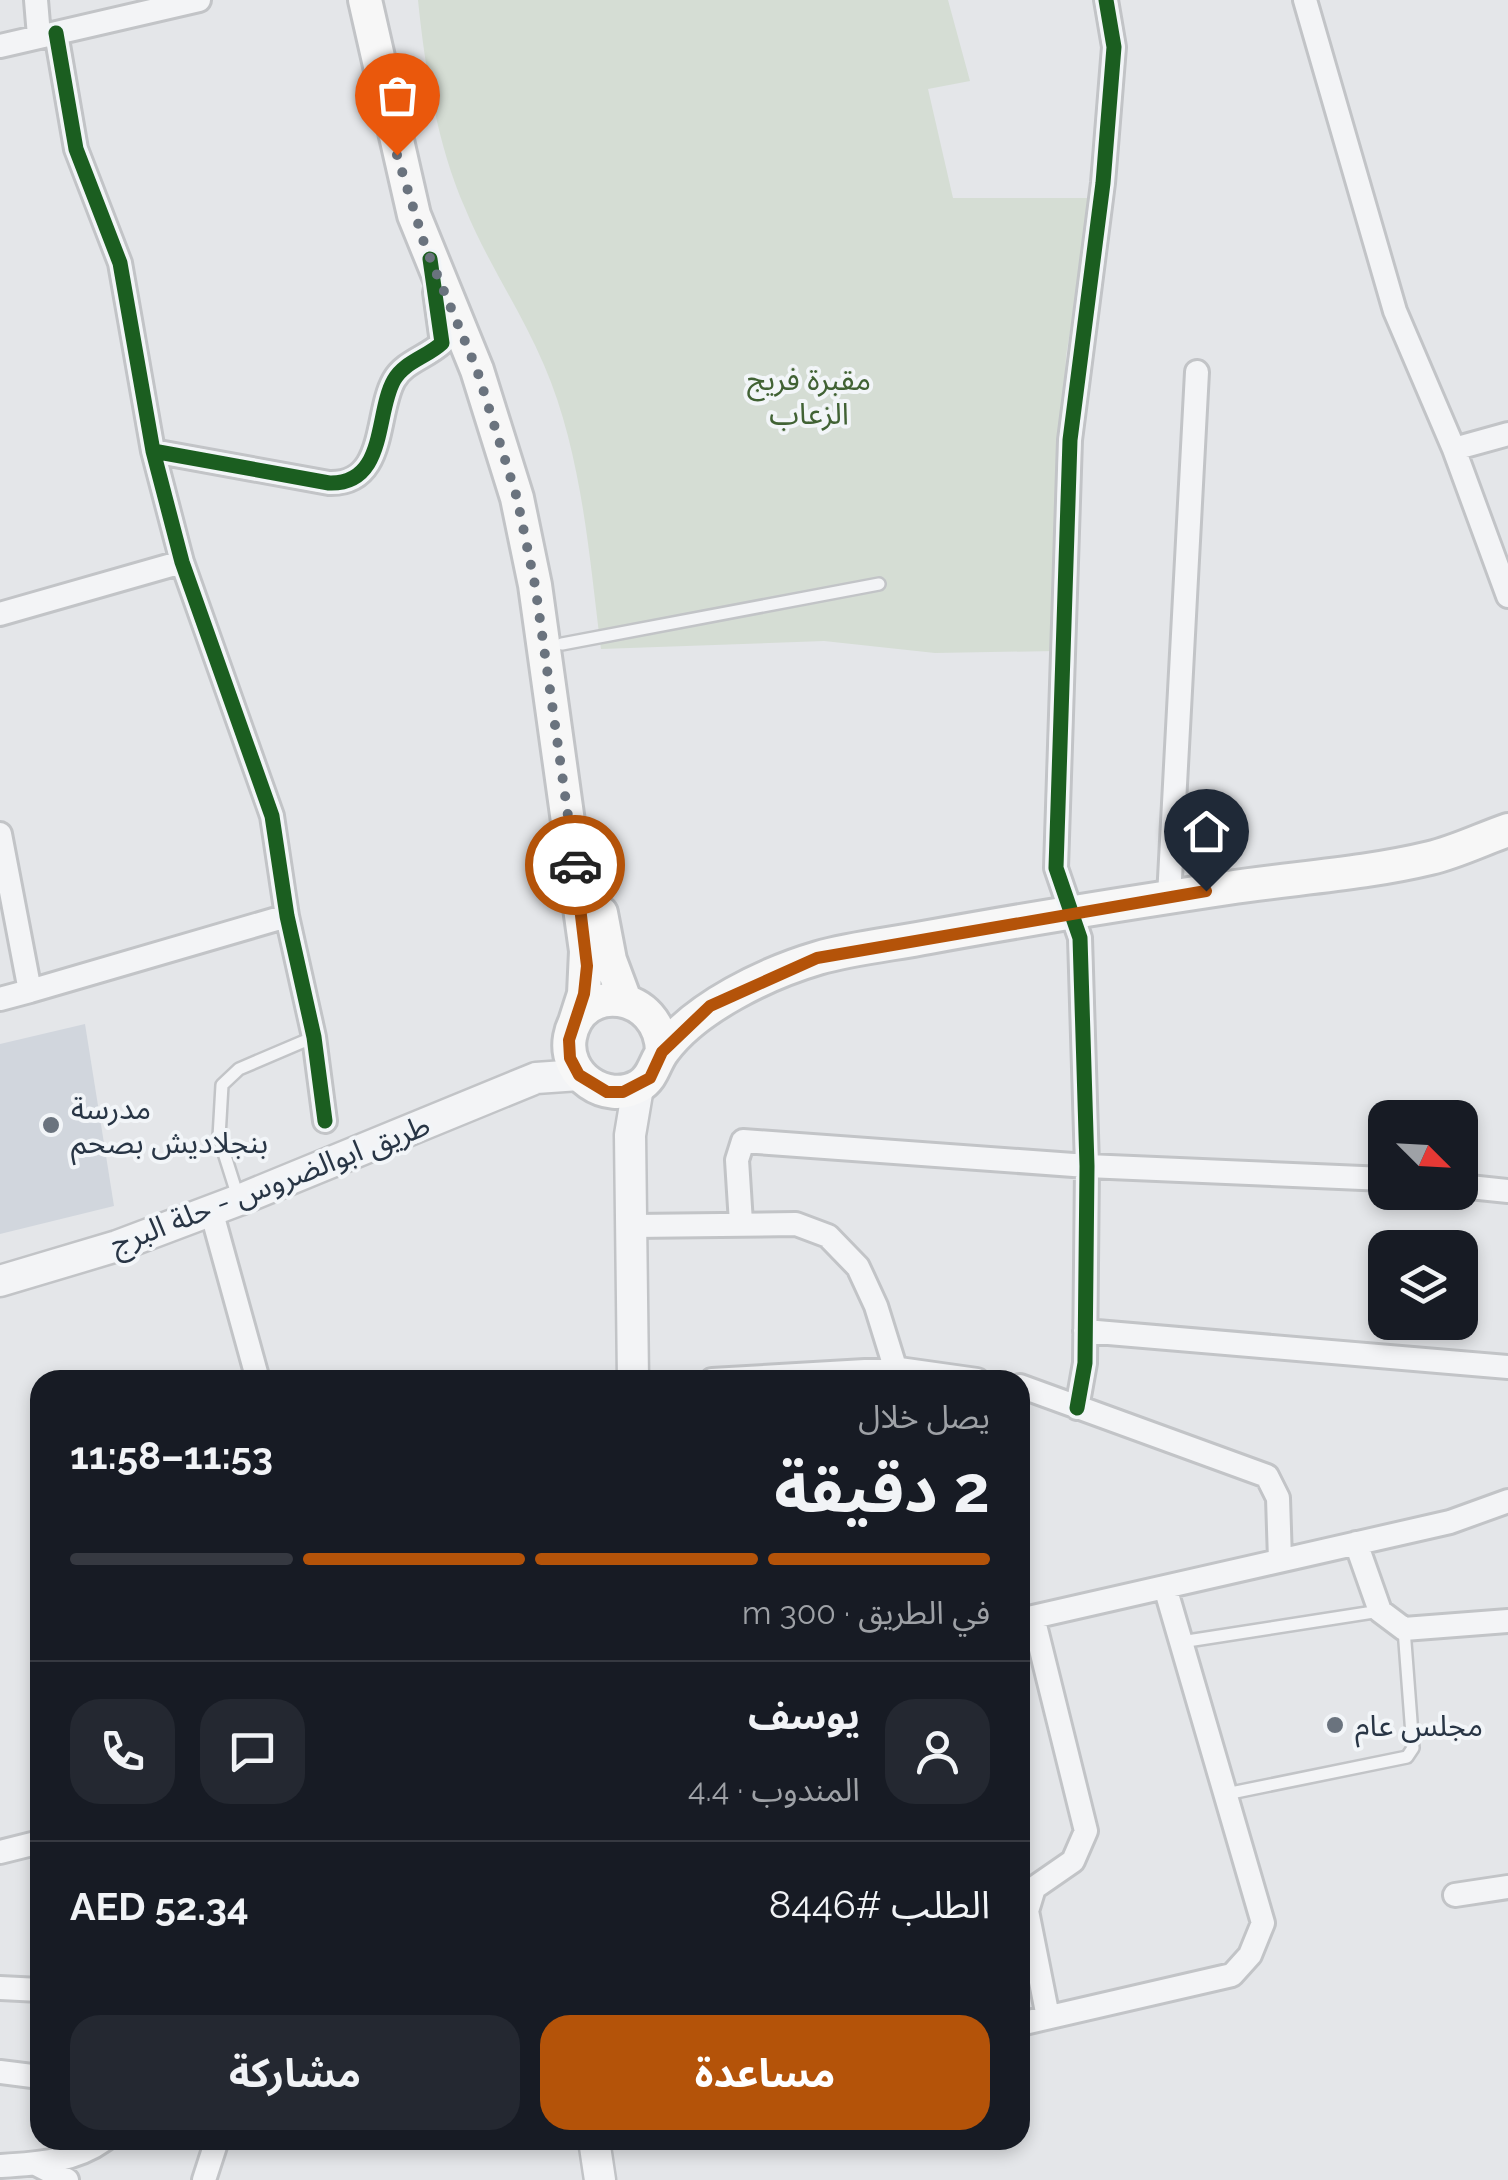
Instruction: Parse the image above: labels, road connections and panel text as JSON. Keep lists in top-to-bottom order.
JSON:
{
  "streets": {
    "street": ["طريق ابوالضروس - حلة البرج"]
  },
  "parks": ["مقبرة فريج الزعاب"],
  "places": ["مدرسة بنجلاديش بصحم", "مجلس عام"],
  "north": "bottom right",
  "page": {
    "heading": ["2 دقيقة", "يصل خلال", "11:53–11:58"],
    "panel": [
      "يوسف",
      "المندوب · 4.4",
      "الطلب #8446",
      "AED 52.34"
    ],
    "bar": "في الطريق · 300 m",
    "buttons": ["مساعدة", "مشاركة"]
  }
}
